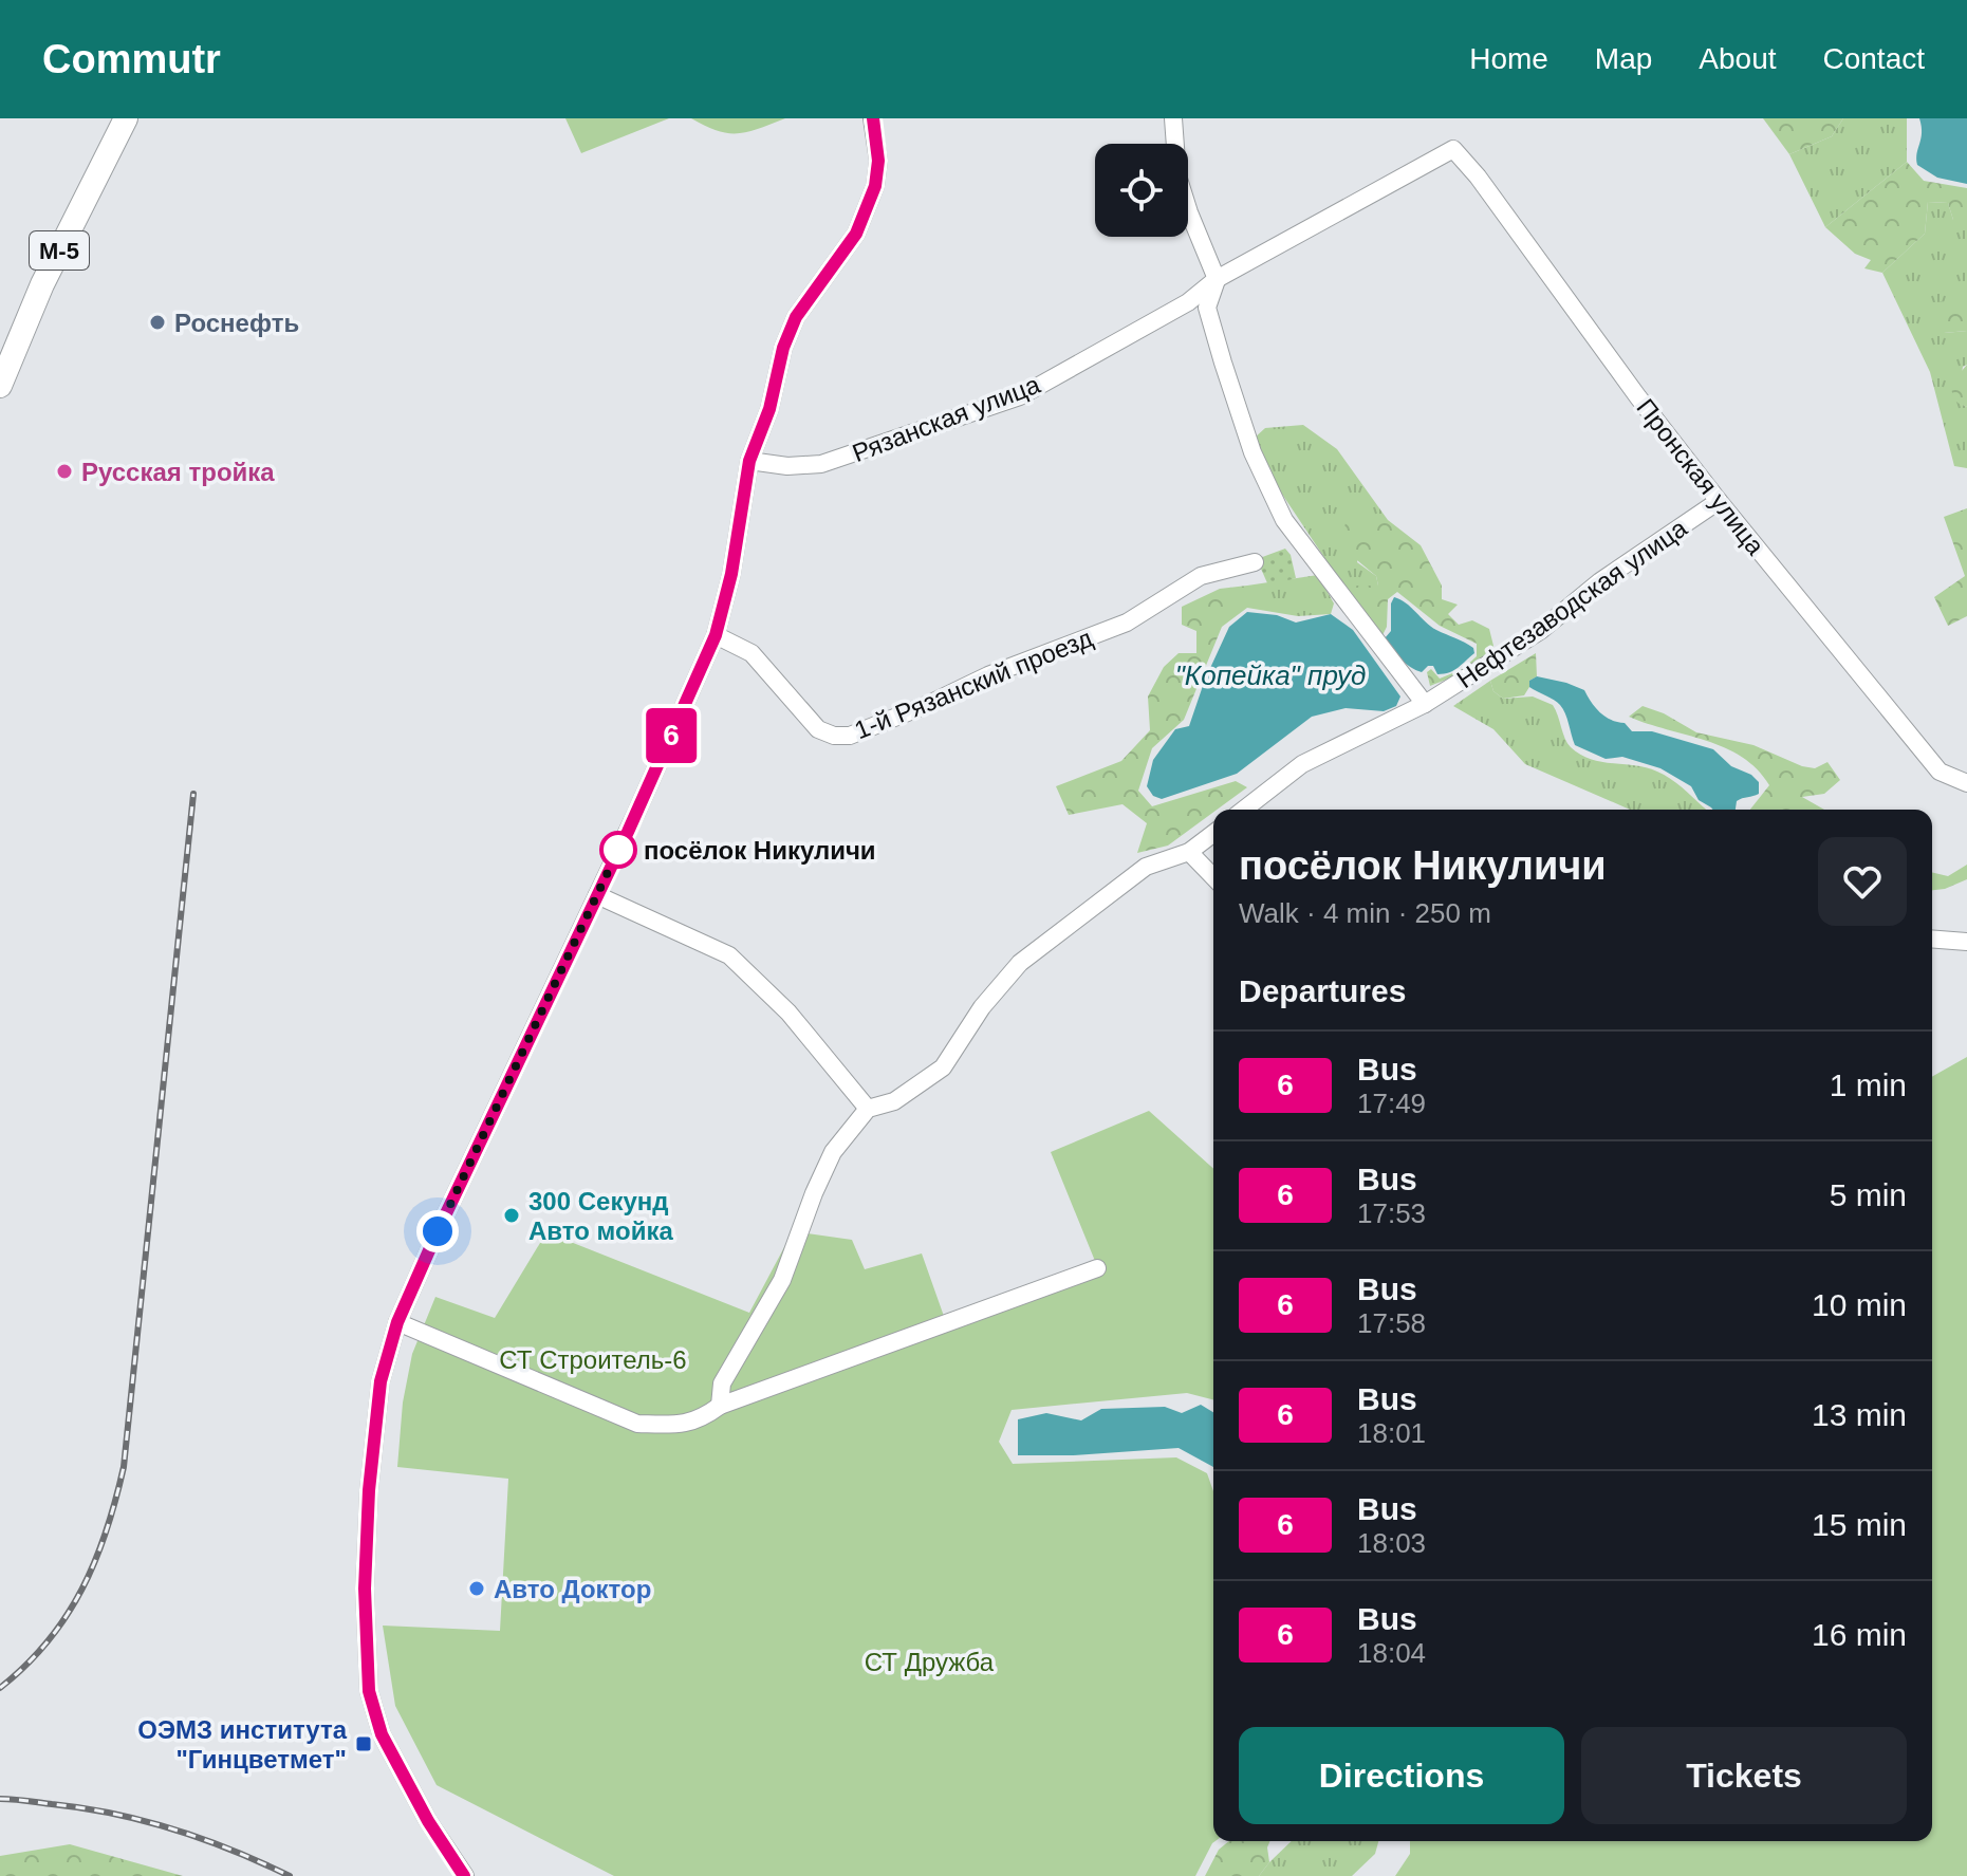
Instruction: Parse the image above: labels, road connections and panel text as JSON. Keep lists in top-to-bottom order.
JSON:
{
  "streets": {
    "highway": ["М-5"],
    "street": [
      "Рязанская улица",
      "Пронская улица",
      "Нефтезаводская улица",
      "1-й Рязанский проезд"
    ]
  },
  "crossings": [
    ["Рязанская улица", "Пронская улица"],
    ["Пронская улица", "Нефтезаводская улица"]
  ],
  "water": ["\"Копейка\" пруд"],
  "parks": ["СТ Строитель-6", "СТ Дружба"],
  "places": {
    "other": [
      "Роснефть",
      "Русская тройка",
      "посёлок Никуличи",
      "300 Секунд Авто мойка",
      "Авто Доктор"
    ],
    "transit": ["ОЭМЗ института \"Гинцветмет\""]
  },
  "lines": ["bus line 6"],
  "page": {
    "header": "Commutr",
    "nav": [
      "Home",
      "Map",
      "About",
      "Contact"
    ],
    "on_map": "6",
    "heading": [
      ["посёлок Никуличи", "Walk · 4 min · 250 m"],
      "Departures"
    ],
    "list": [
      {
        "mark": "6",
        "name": "Bus",
        "note": "17:49",
        "value": "1 min"
      },
      {
        "mark": "6",
        "name": "Bus",
        "note": "17:53",
        "value": "5 min"
      },
      {
        "mark": "6",
        "name": "Bus",
        "note": "17:58",
        "value": "10 min"
      },
      {
        "mark": "6",
        "name": "Bus",
        "note": "18:01",
        "value": "13 min"
      },
      {
        "mark": "6",
        "name": "Bus",
        "note": "18:03",
        "value": "15 min"
      },
      {
        "mark": "6",
        "name": "Bus",
        "note": "18:04",
        "value": "16 min"
      }
    ],
    "buttons": ["Directions", "Tickets"]
  }
}
